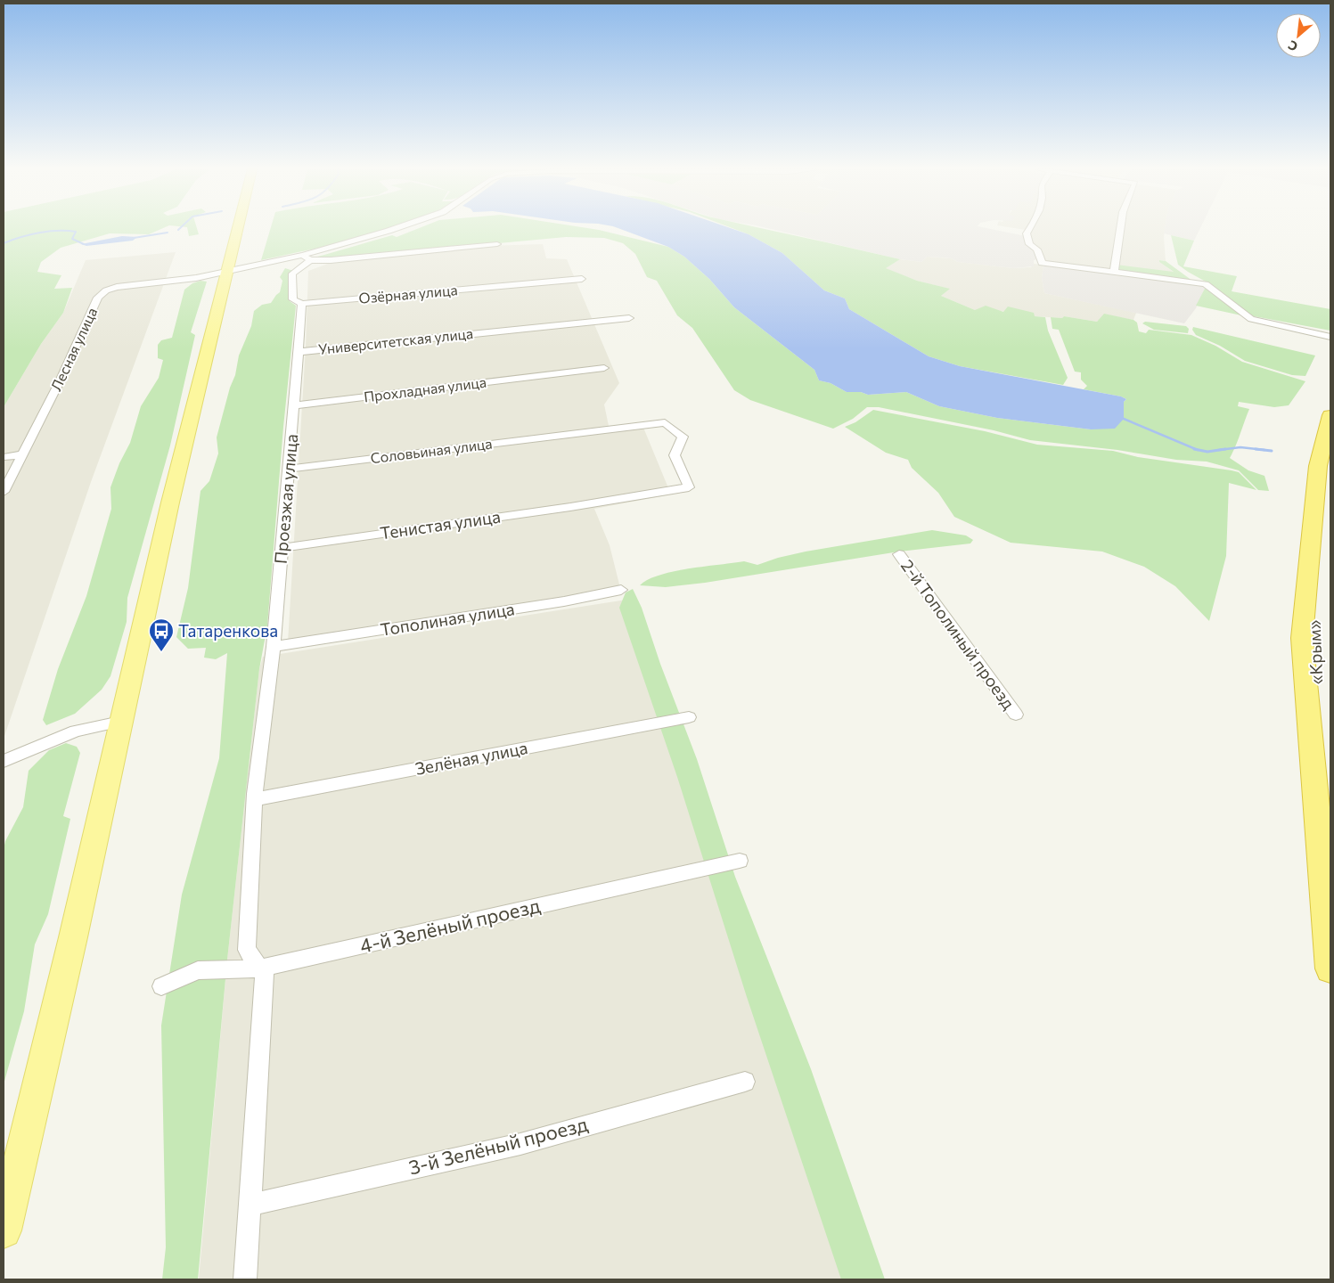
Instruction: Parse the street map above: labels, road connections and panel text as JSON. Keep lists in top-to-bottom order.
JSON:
{
  "streets": {
    "highway": ["«Крым»"],
    "street": [
      "Озёрная улица",
      "Университетская улица",
      "Лесная улица",
      "Прохладная улица",
      "Соловьиная улица",
      "Проезжая улица",
      "Тенистая улица",
      "Тополиная улица",
      "2-й Тополиный проезд",
      "Зелёная улица",
      "4-й Зелёный проезд",
      "3-й Зелёный проезд"
    ]
  },
  "crossings": [
    ["Озёрная улица", "Университетская улица"],
    ["Университетская улица", "Проезжая улица"],
    ["Прохладная улица", "Проезжая улица"],
    ["Соловьиная улица", "Проезжая улица"],
    ["Соловьиная улица", "Тенистая улица"],
    ["Проезжая улица", "Тенистая улица"],
    ["Проезжая улица", "Тополиная улица"],
    ["Проезжая улица", "Зелёная улица"],
    ["Проезжая улица", "4-й Зелёный проезд"]
  ],
  "places": {
    "bus stop": ["Татаренкова"]
  },
  "north": "bottom left"
}
